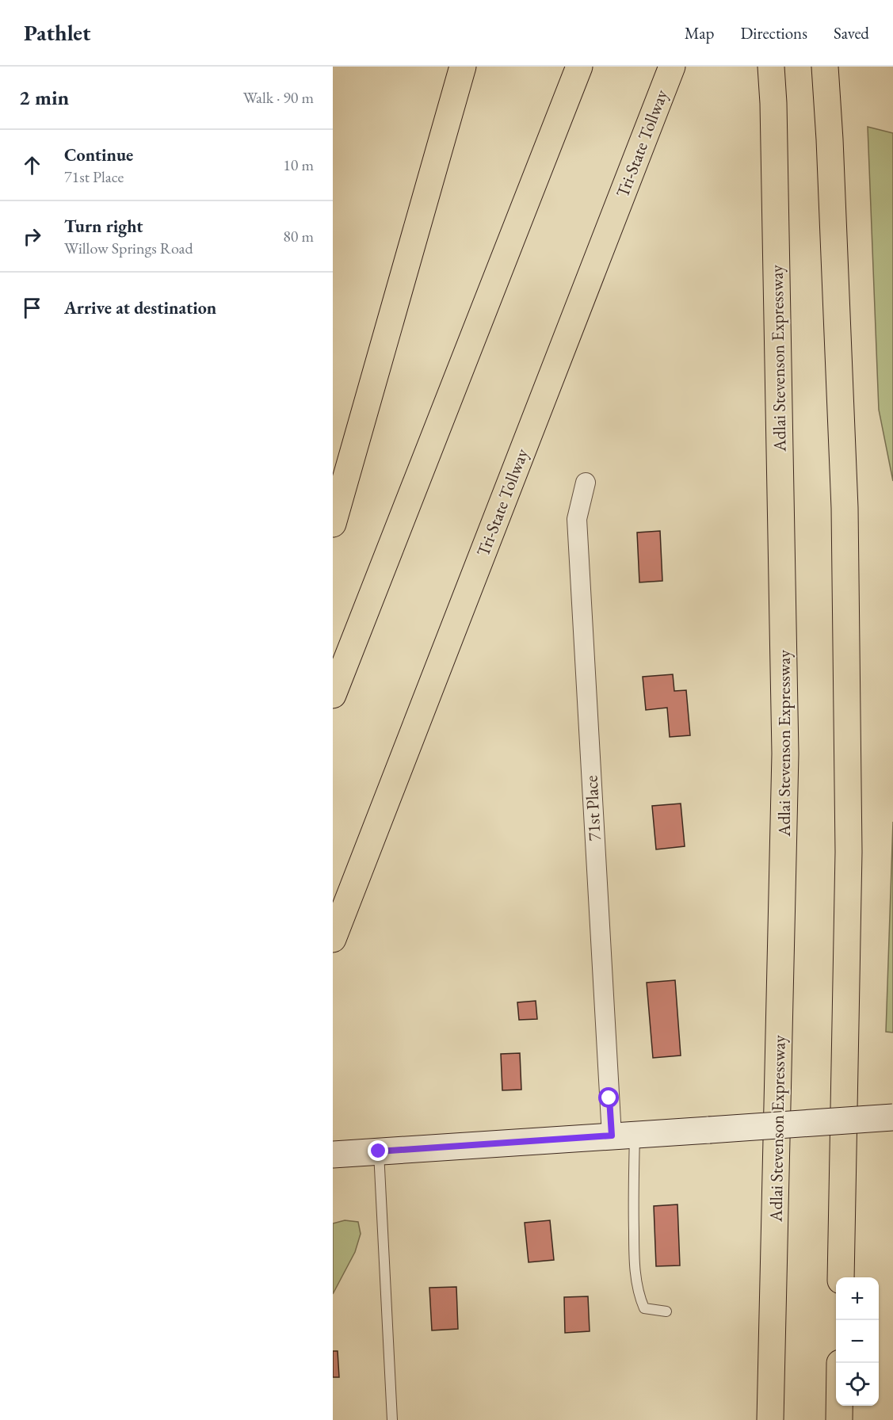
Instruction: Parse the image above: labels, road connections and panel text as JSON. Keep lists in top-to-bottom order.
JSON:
{
  "streets": {
    "highway": ["Tri-State Tollway", "Adlai Stevenson Expressway"],
    "street": ["71st Place"]
  },
  "page": {
    "header": "Pathlet",
    "nav": ["Map", "Directions", "Saved"],
    "heading": ["2 min", "Walk · 90 m"],
    "list": [
      ["Continue", "71st Place", "10 m"],
      ["Turn right", "Willow Springs Road", "80 m"],
      "Arrive at destination"
    ],
    "map_buttons": ["+", "−"]
  }
}
